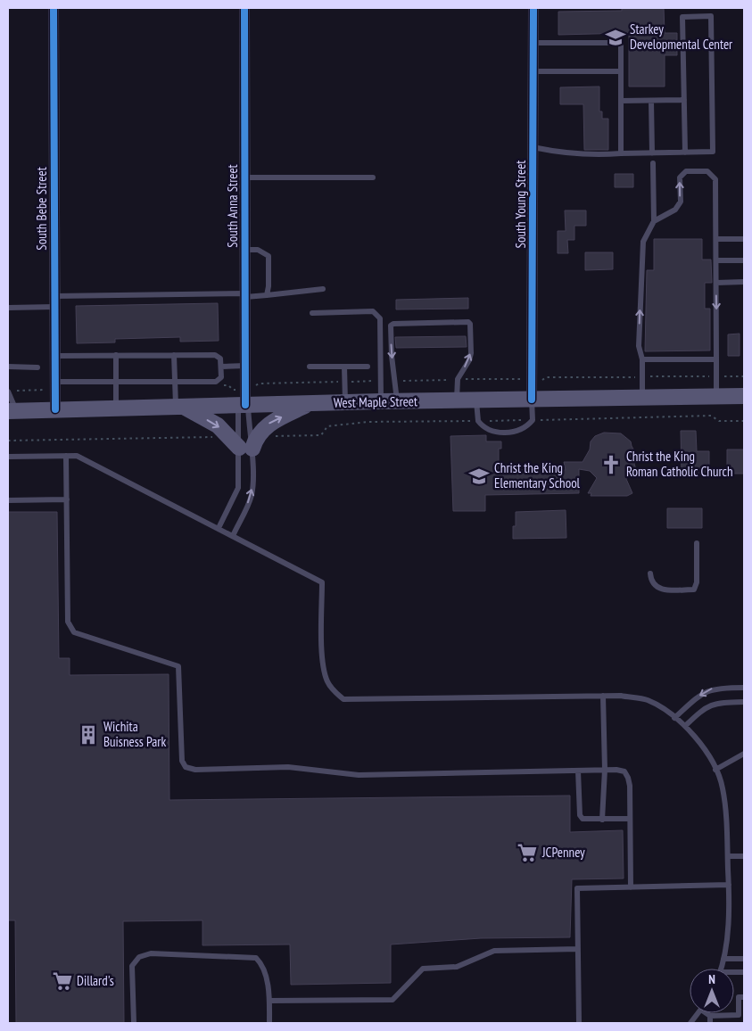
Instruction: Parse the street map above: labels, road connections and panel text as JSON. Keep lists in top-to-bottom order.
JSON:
{
  "streets": {
    "main road": ["West Maple Street"],
    "street": ["South Young Street", "South Anna Street", "South Bebe Street"]
  },
  "crossings": [
    ["South Young Street", "West Maple Street"],
    ["South Anna Street", "West Maple Street"],
    ["South Bebe Street", "West Maple Street"]
  ],
  "places": {
    "school or university": ["Starkey Developmental Center", "Christ the King Elementary School"],
    "church": ["Christ the King Roman Catholic Church"],
    "building": ["Wichita Buisness Park"],
    "supermarket": ["JCPenney", "Dillard's"]
  },
  "north": "top"
}
